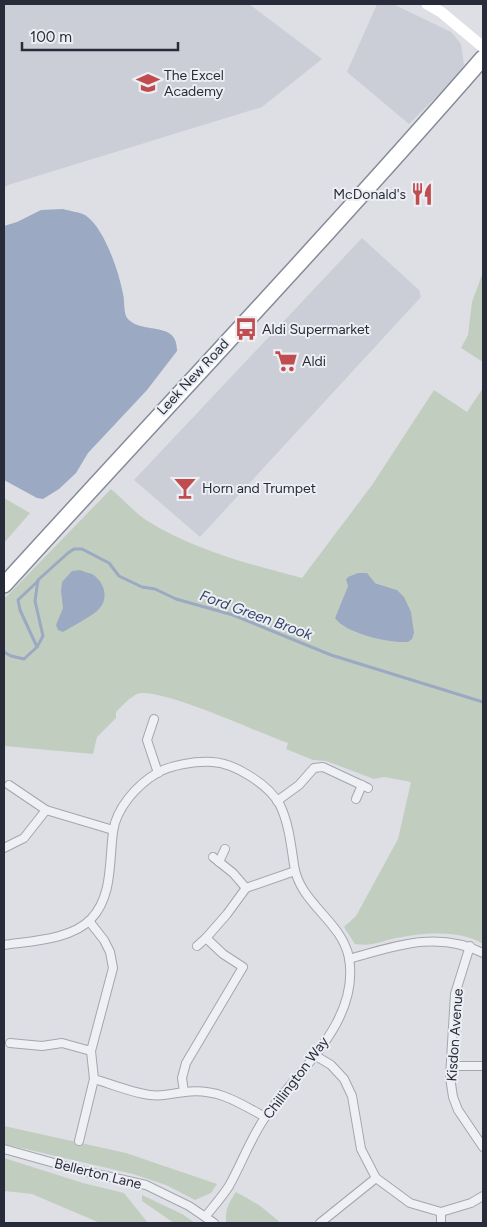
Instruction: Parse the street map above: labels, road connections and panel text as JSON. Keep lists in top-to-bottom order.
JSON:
{
  "streets": {
    "highway": ["Leek New Road"],
    "street": ["Kisdon Avenue", "Chillington Way", "Bellerton Lane"]
  },
  "crossings": [
    ["Chillington Way", "Bellerton Lane"]
  ],
  "water": ["Ford Green Brook"],
  "places": {
    "school or university": ["The Excel Academy"],
    "restaurant": ["McDonald's"],
    "bus stop": ["Aldi Supermarket"],
    "supermarket": ["Aldi"],
    "bar": ["Horn and Trumpet"]
  },
  "scale_bar": "100 m"
}
